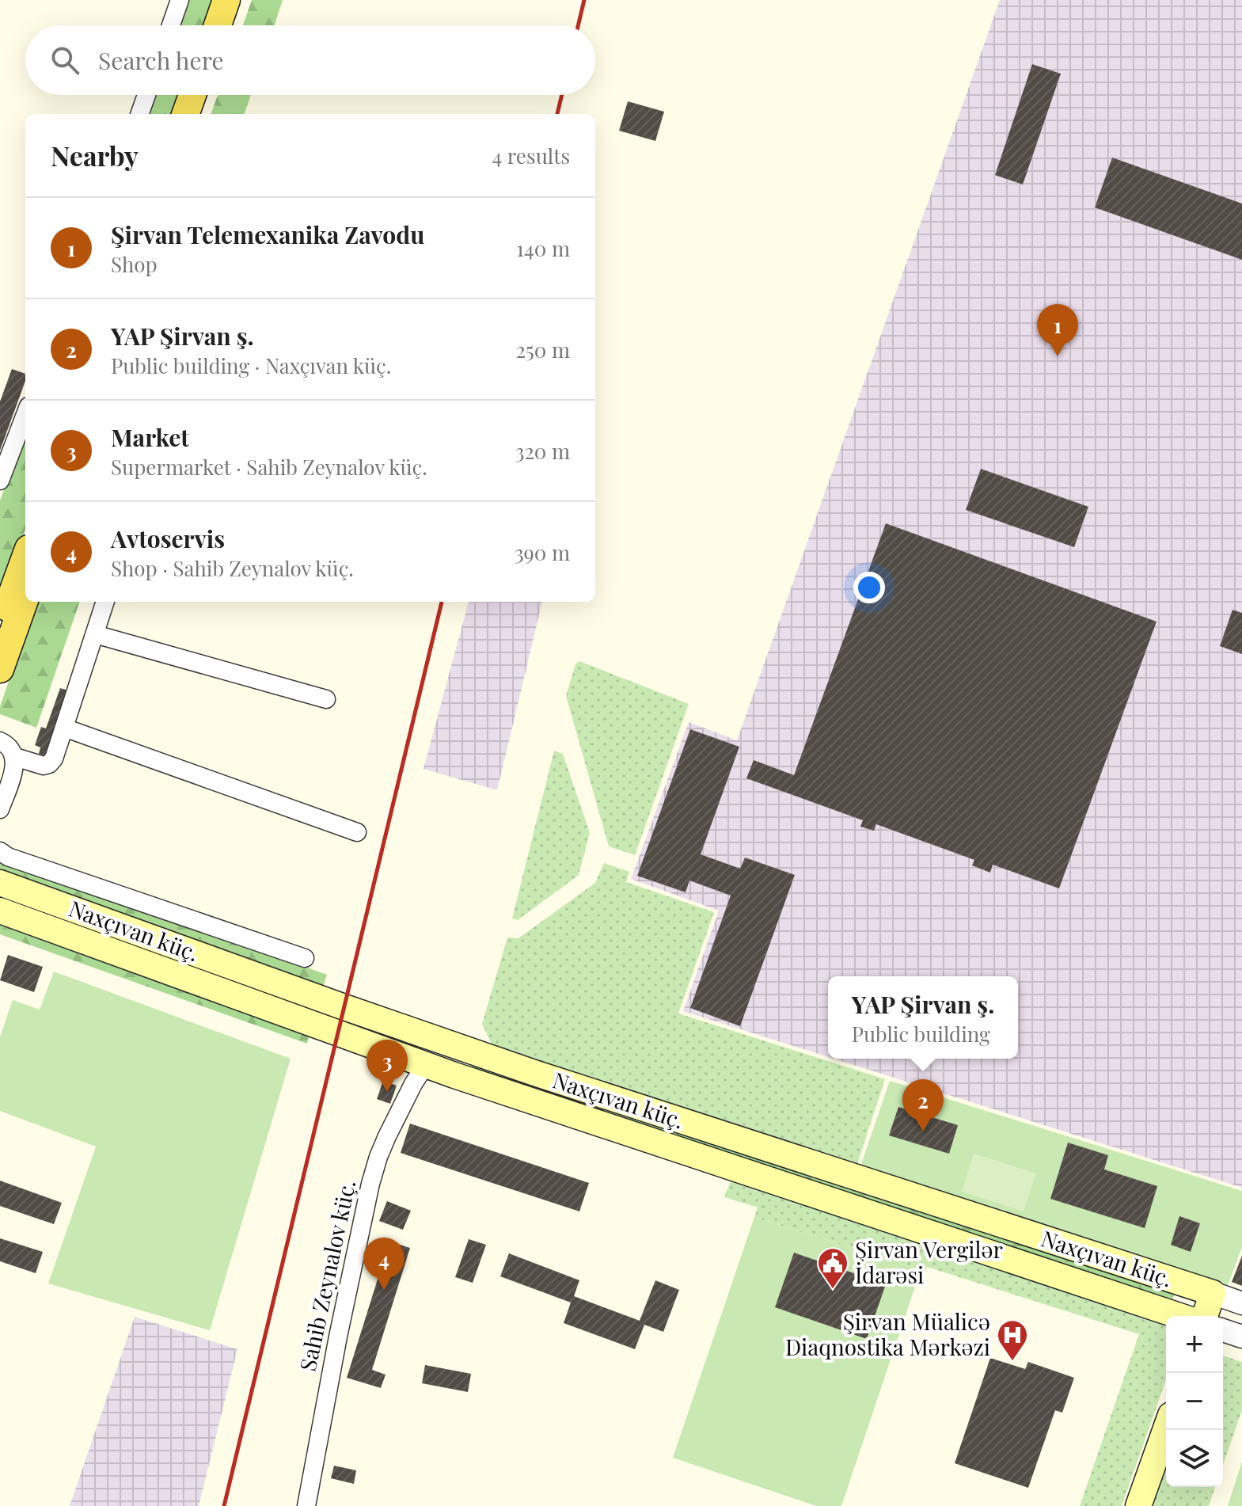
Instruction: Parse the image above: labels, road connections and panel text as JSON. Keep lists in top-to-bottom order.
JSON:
{
  "streets": {
    "main road": ["Naxçıvan küç."],
    "street": ["Sahib Zeynalov küç."]
  },
  "crossings": [
    ["Naxçıvan küç.", "Sahib Zeynalov küç."]
  ],
  "places": {
    "public building": ["Şirvan Vergilər İdarəsi"],
    "hospital": ["Şirvan Müalicə Diaqnostika Mərkəzi"]
  },
  "page": {
    "search": "Search here",
    "heading": ["Nearby", "4 results"],
    "list": [
      {
        "mark": "1",
        "name": "Şirvan Telemexanika Zavodu",
        "note": "Shop",
        "value": "140 m"
      },
      {
        "mark": "2",
        "name": "YAP Şirvan ş.",
        "note": "Public building · Naxçıvan küç.",
        "value": "250 m"
      },
      {
        "mark": "3",
        "name": "Market",
        "note": "Supermarket · Sahib Zeynalov küç.",
        "value": "320 m"
      },
      {
        "mark": "4",
        "name": "Avtoservis",
        "note": "Shop · Sahib Zeynalov küç.",
        "value": "390 m"
      }
    ],
    "pins": [
      "1",
      "3",
      "2",
      "4"
    ],
    "popup": ["YAP Şirvan ş.", "Public building"],
    "map_buttons": ["+", "−"]
  }
}
